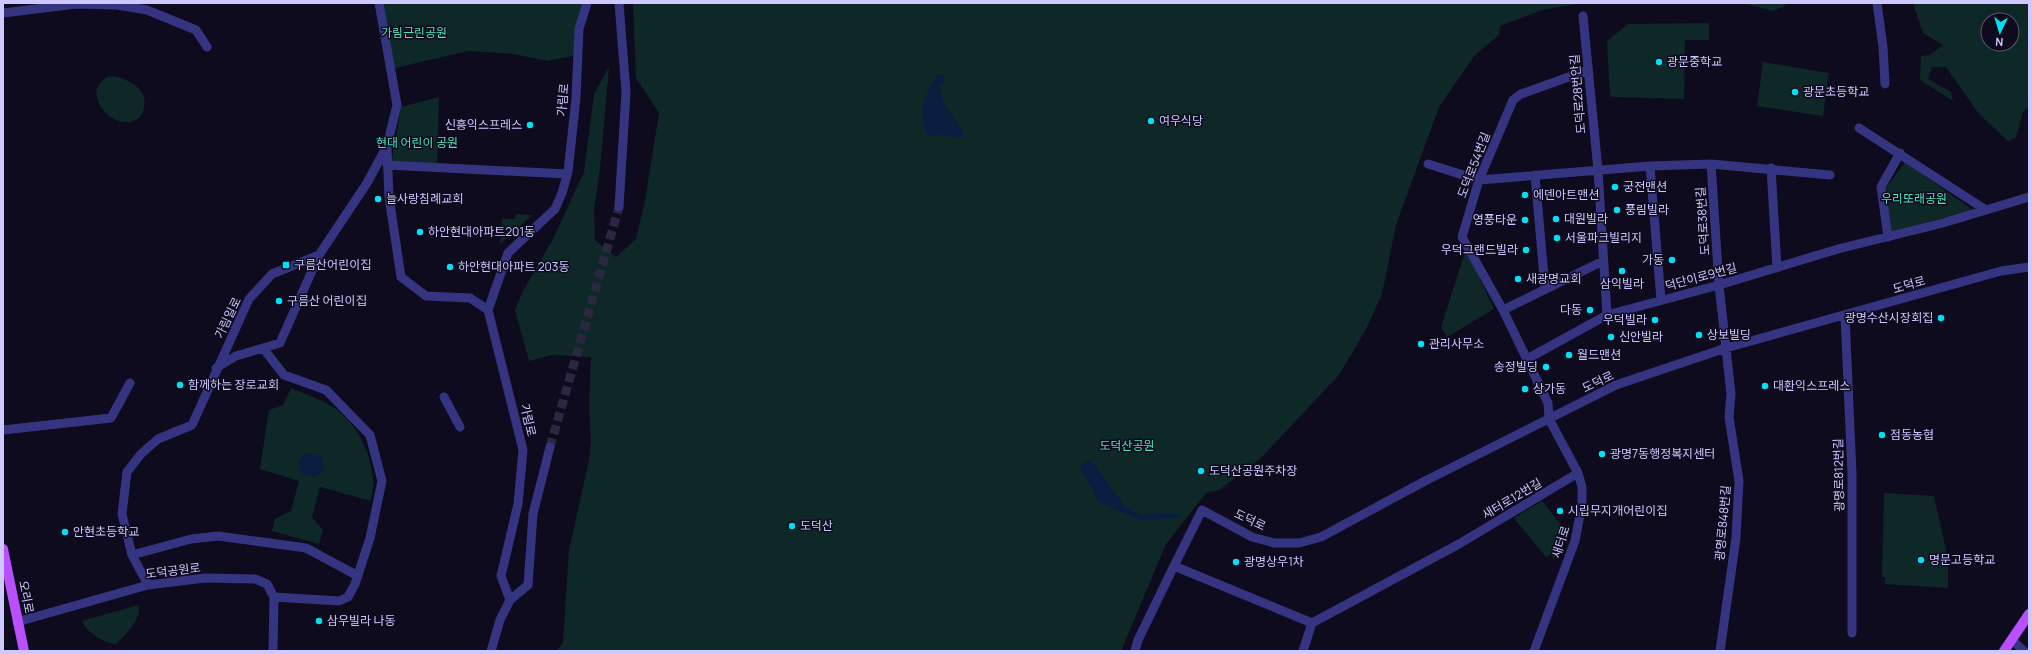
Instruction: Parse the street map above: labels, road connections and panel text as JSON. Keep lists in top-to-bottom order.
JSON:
{
  "streets": {
    "main road": ["오리로"],
    "street": [
      "도덕로28번안길",
      "가림로",
      "도덕로54번길",
      "도덕로38번길",
      "덕단이로9번길",
      "도덕로",
      "가림일로",
      "광명로812번길",
      "새터로12번길",
      "광명로848번길",
      "새터로",
      "도덕공원로"
    ]
  },
  "crossings": [
    ["도덕로28번안길", "도덕로54번길"],
    ["도덕로28번안길", "덕단이로9번길"],
    ["도덕로54번길", "덕단이로9번길"],
    ["도덕로54번길", "도덕로"],
    ["도덕로54번길", "새터로"],
    ["도덕로38번길", "덕단이로9번길"],
    ["도덕로38번길", "도덕로"],
    ["도덕로38번길", "광명로848번길"],
    ["도덕로", "광명로812번길"],
    ["도덕로", "광명로848번길"],
    ["도덕로", "새터로"],
    ["가림일로", "도덕공원로"],
    ["새터로12번길", "새터로"],
    ["도덕공원로", "오리로"]
  ],
  "parks": [
    "가림근린공원",
    "현대 어린이 공원",
    "우리또래공원",
    "도덕산공원"
  ],
  "places": {
    "other": [
      "광문중학교",
      "광문초등학교",
      "여우식당",
      "신흥익스프레스",
      "궁전맨션",
      "에덴아트맨션",
      "늘사랑침례교회",
      "풍림빌라",
      "대원빌라",
      "영풍타운",
      "하안현대아파트201동",
      "서울파크빌리지",
      "우덕그랜드빌라",
      "가동",
      "하안현대아파트 203동",
      "삼익빌라",
      "새광명교회",
      "구름산 어린이집",
      "다동",
      "광명수산시장회집",
      "우덕빌라",
      "상보빌딩",
      "신안빌라",
      "관리사무소",
      "월드맨션",
      "송정빌딩",
      "함께하는 장로교회",
      "대환익스프레스",
      "상가동",
      "점동농협",
      "광명7동행정복지센터",
      "도덕산공원주차장",
      "시립무지개어린이집",
      "도덕산",
      "안현초등학교",
      "명문고등학교",
      "광명상우1차",
      "삼우빌라 나동"
    ],
    "transit": ["구름산어린이집"]
  },
  "north": "bottom"
}
